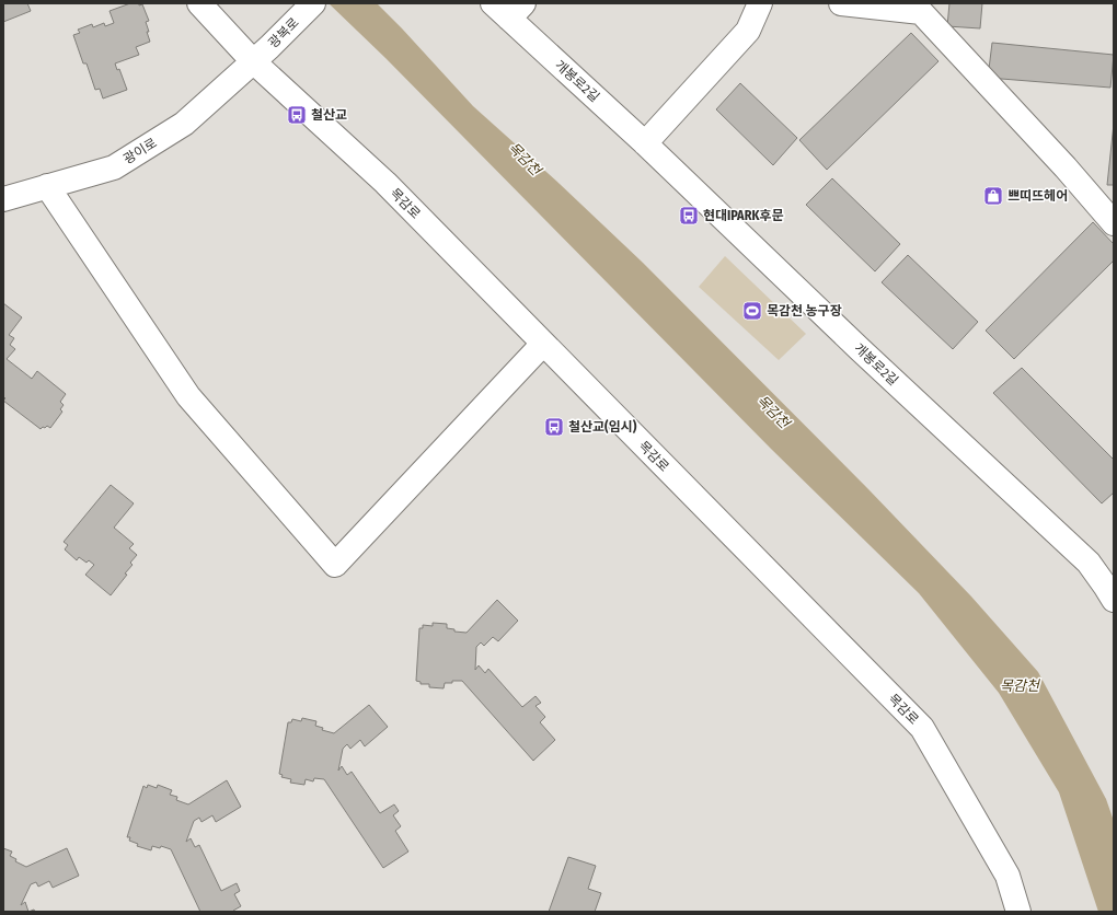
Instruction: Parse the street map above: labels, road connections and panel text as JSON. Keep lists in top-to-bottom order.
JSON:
{
  "streets": {
    "street": [
      "광복로",
      "개봉로2길",
      "광이로",
      "목감로"
    ]
  },
  "crossings": [
    ["광복로", "광이로"],
    ["광복로", "목감로"],
    ["광이로", "목감로"]
  ],
  "water": ["목감천"],
  "places": {
    "bus stop": ["철산교", "현대IPARK후문", "철산교(임시)"],
    "shop": ["쁘띠뜨헤어"],
    "sports": ["목감천 농구장"]
  }
}
